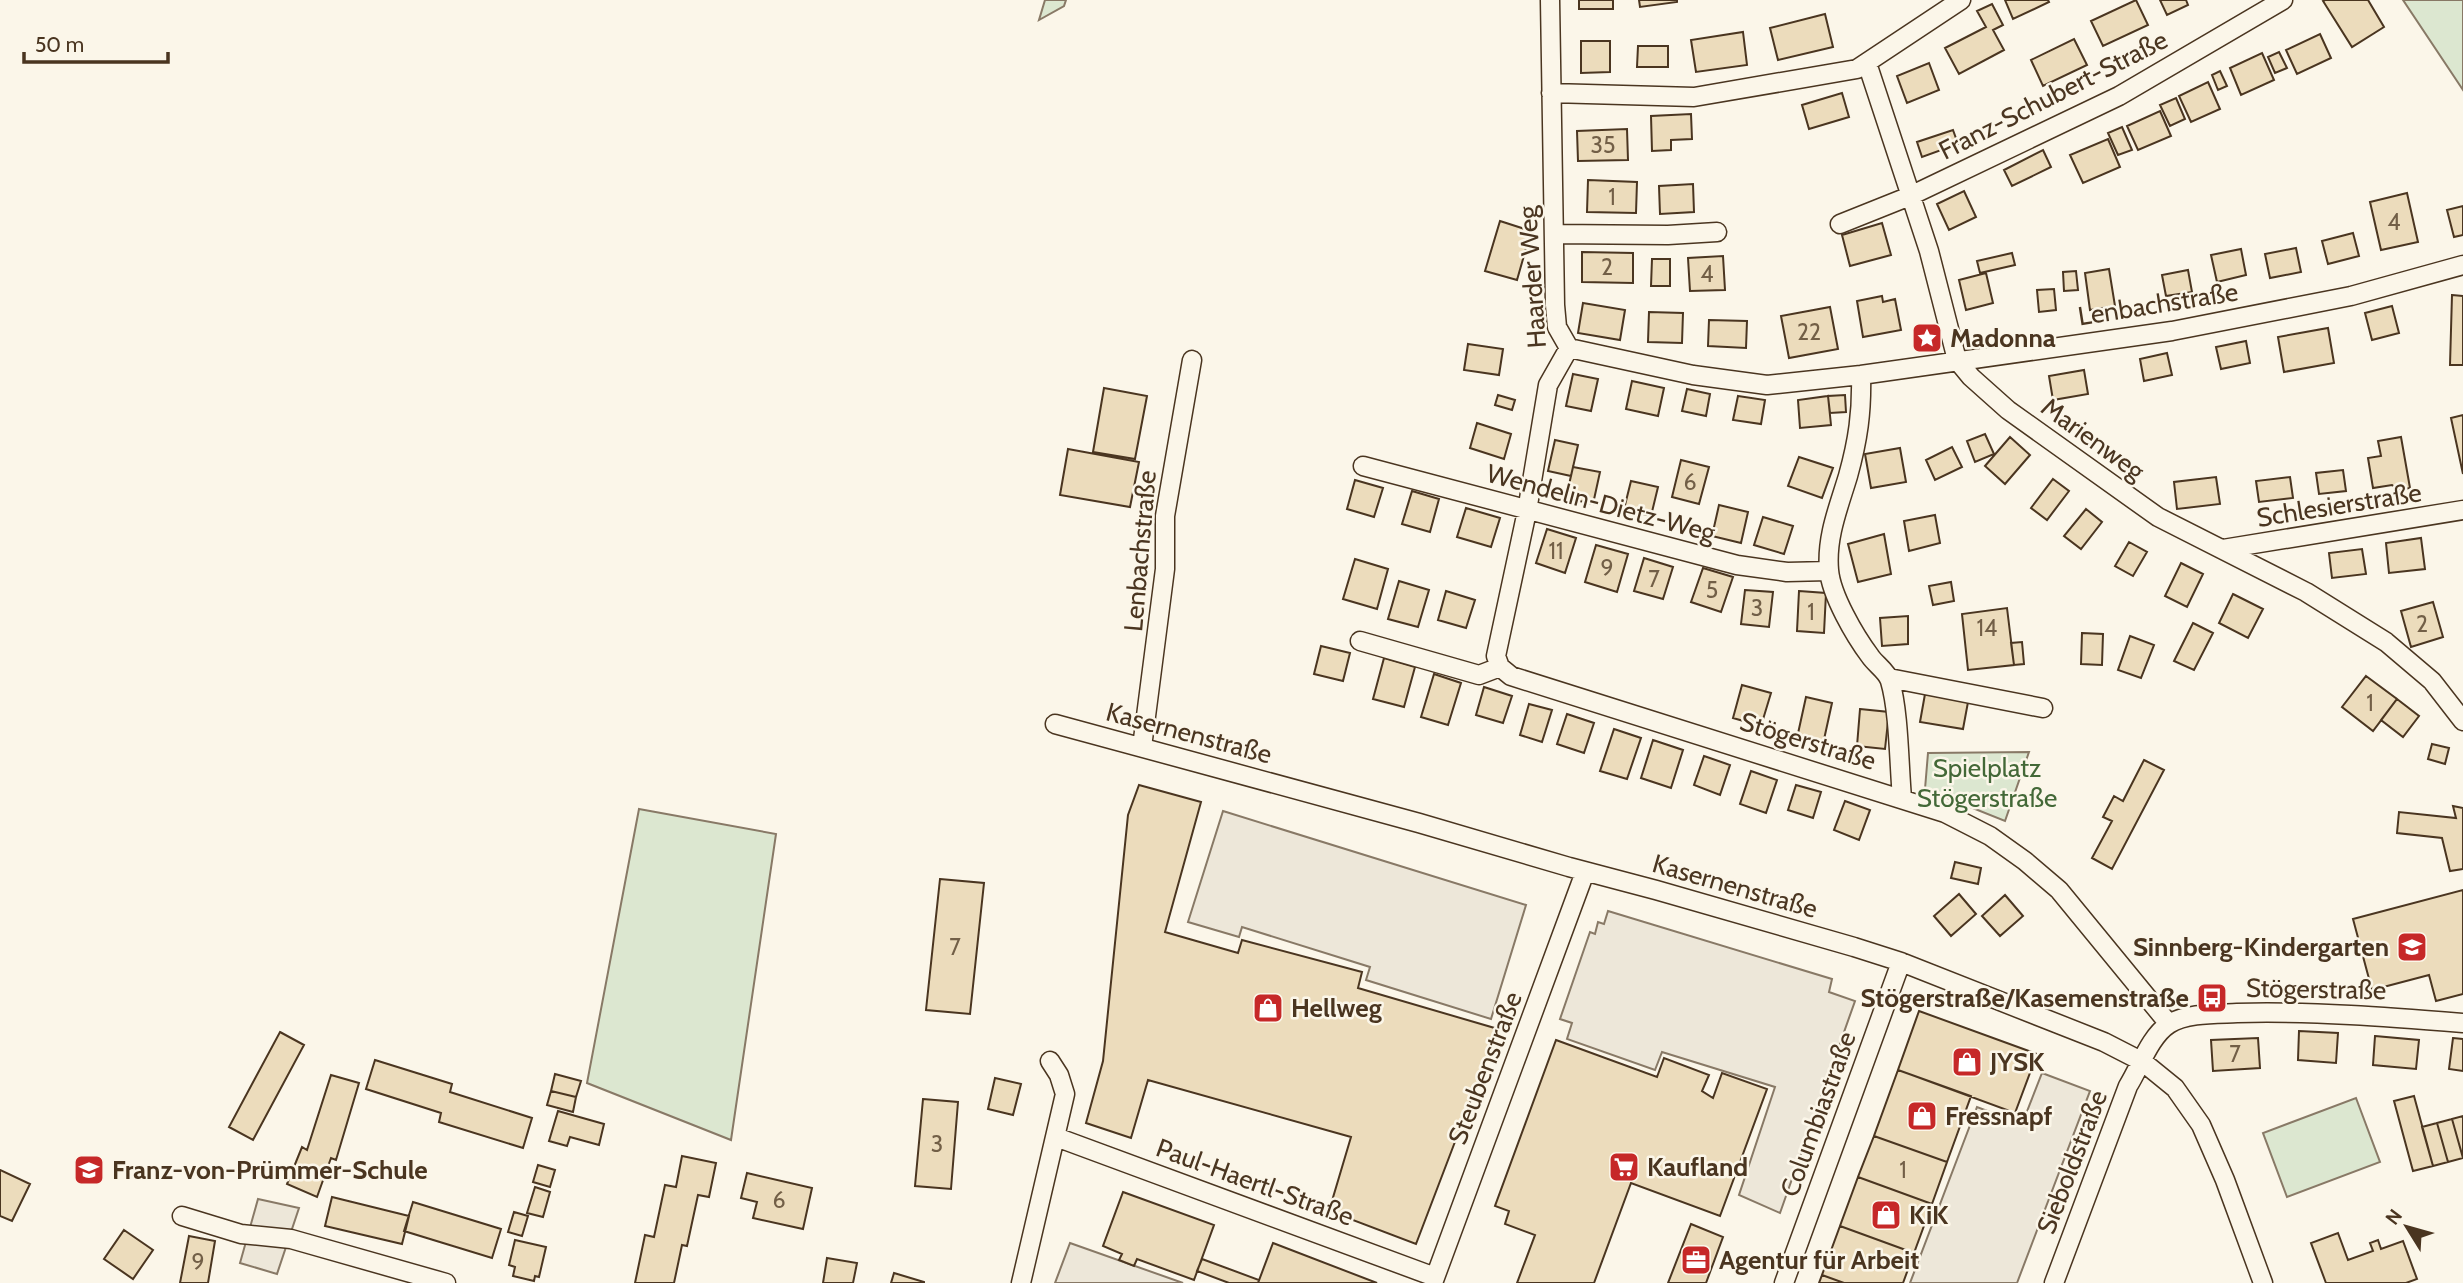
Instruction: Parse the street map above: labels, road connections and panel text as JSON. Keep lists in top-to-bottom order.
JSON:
{
  "streets": {
    "street": [
      "Franz-Schubert-Straße",
      "Haarder Weg",
      "Lenbachstraße",
      "Marienweg",
      "Wendelin-Dietz-Weg",
      "Schlesierstraße",
      "Kasernenstraße",
      "Stögerstraße",
      "Steubenstraße",
      "Columbiastraße",
      "Sieboldstraße",
      "Paul-Haertl-Straße"
    ]
  },
  "crossings": [
    ["Franz-Schubert-Straße", "Marienweg"],
    ["Haarder Weg", "Lenbachstraße"],
    ["Haarder Weg", "Wendelin-Dietz-Weg"],
    ["Haarder Weg", "Stögerstraße"],
    ["Lenbachstraße", "Marienweg"],
    ["Lenbachstraße", "Kasernenstraße"],
    ["Marienweg", "Schlesierstraße"],
    ["Kasernenstraße", "Steubenstraße"],
    ["Kasernenstraße", "Columbiastraße"],
    ["Kasernenstraße", "Sieboldstraße"],
    ["Steubenstraße", "Paul-Haertl-Straße"]
  ],
  "parks": ["Spielplatz Stögerstraße"],
  "places": {
    "place": ["Madonna"],
    "school or university": ["Sinnberg-Kindergarten", "Franz-von-Prümmer-Schule"],
    "bus stop": ["Stögerstraße/Kasemenstraße"],
    "shop": [
      "Hellweg",
      "JYSK",
      "Fressnapf",
      "KiK"
    ],
    "supermarket": ["Kaufland"],
    "office": ["Agentur für Arbeit"]
  },
  "house_numbers": [
    "35",
    "1",
    "4",
    "2",
    "4",
    "22",
    "6",
    "11",
    "9",
    "7",
    "5",
    "3",
    "1",
    "2",
    "14",
    "1",
    "7",
    "7",
    "3",
    "1",
    "6",
    "9"
  ],
  "scale_bar": "50 m",
  "north": "top left"
}
